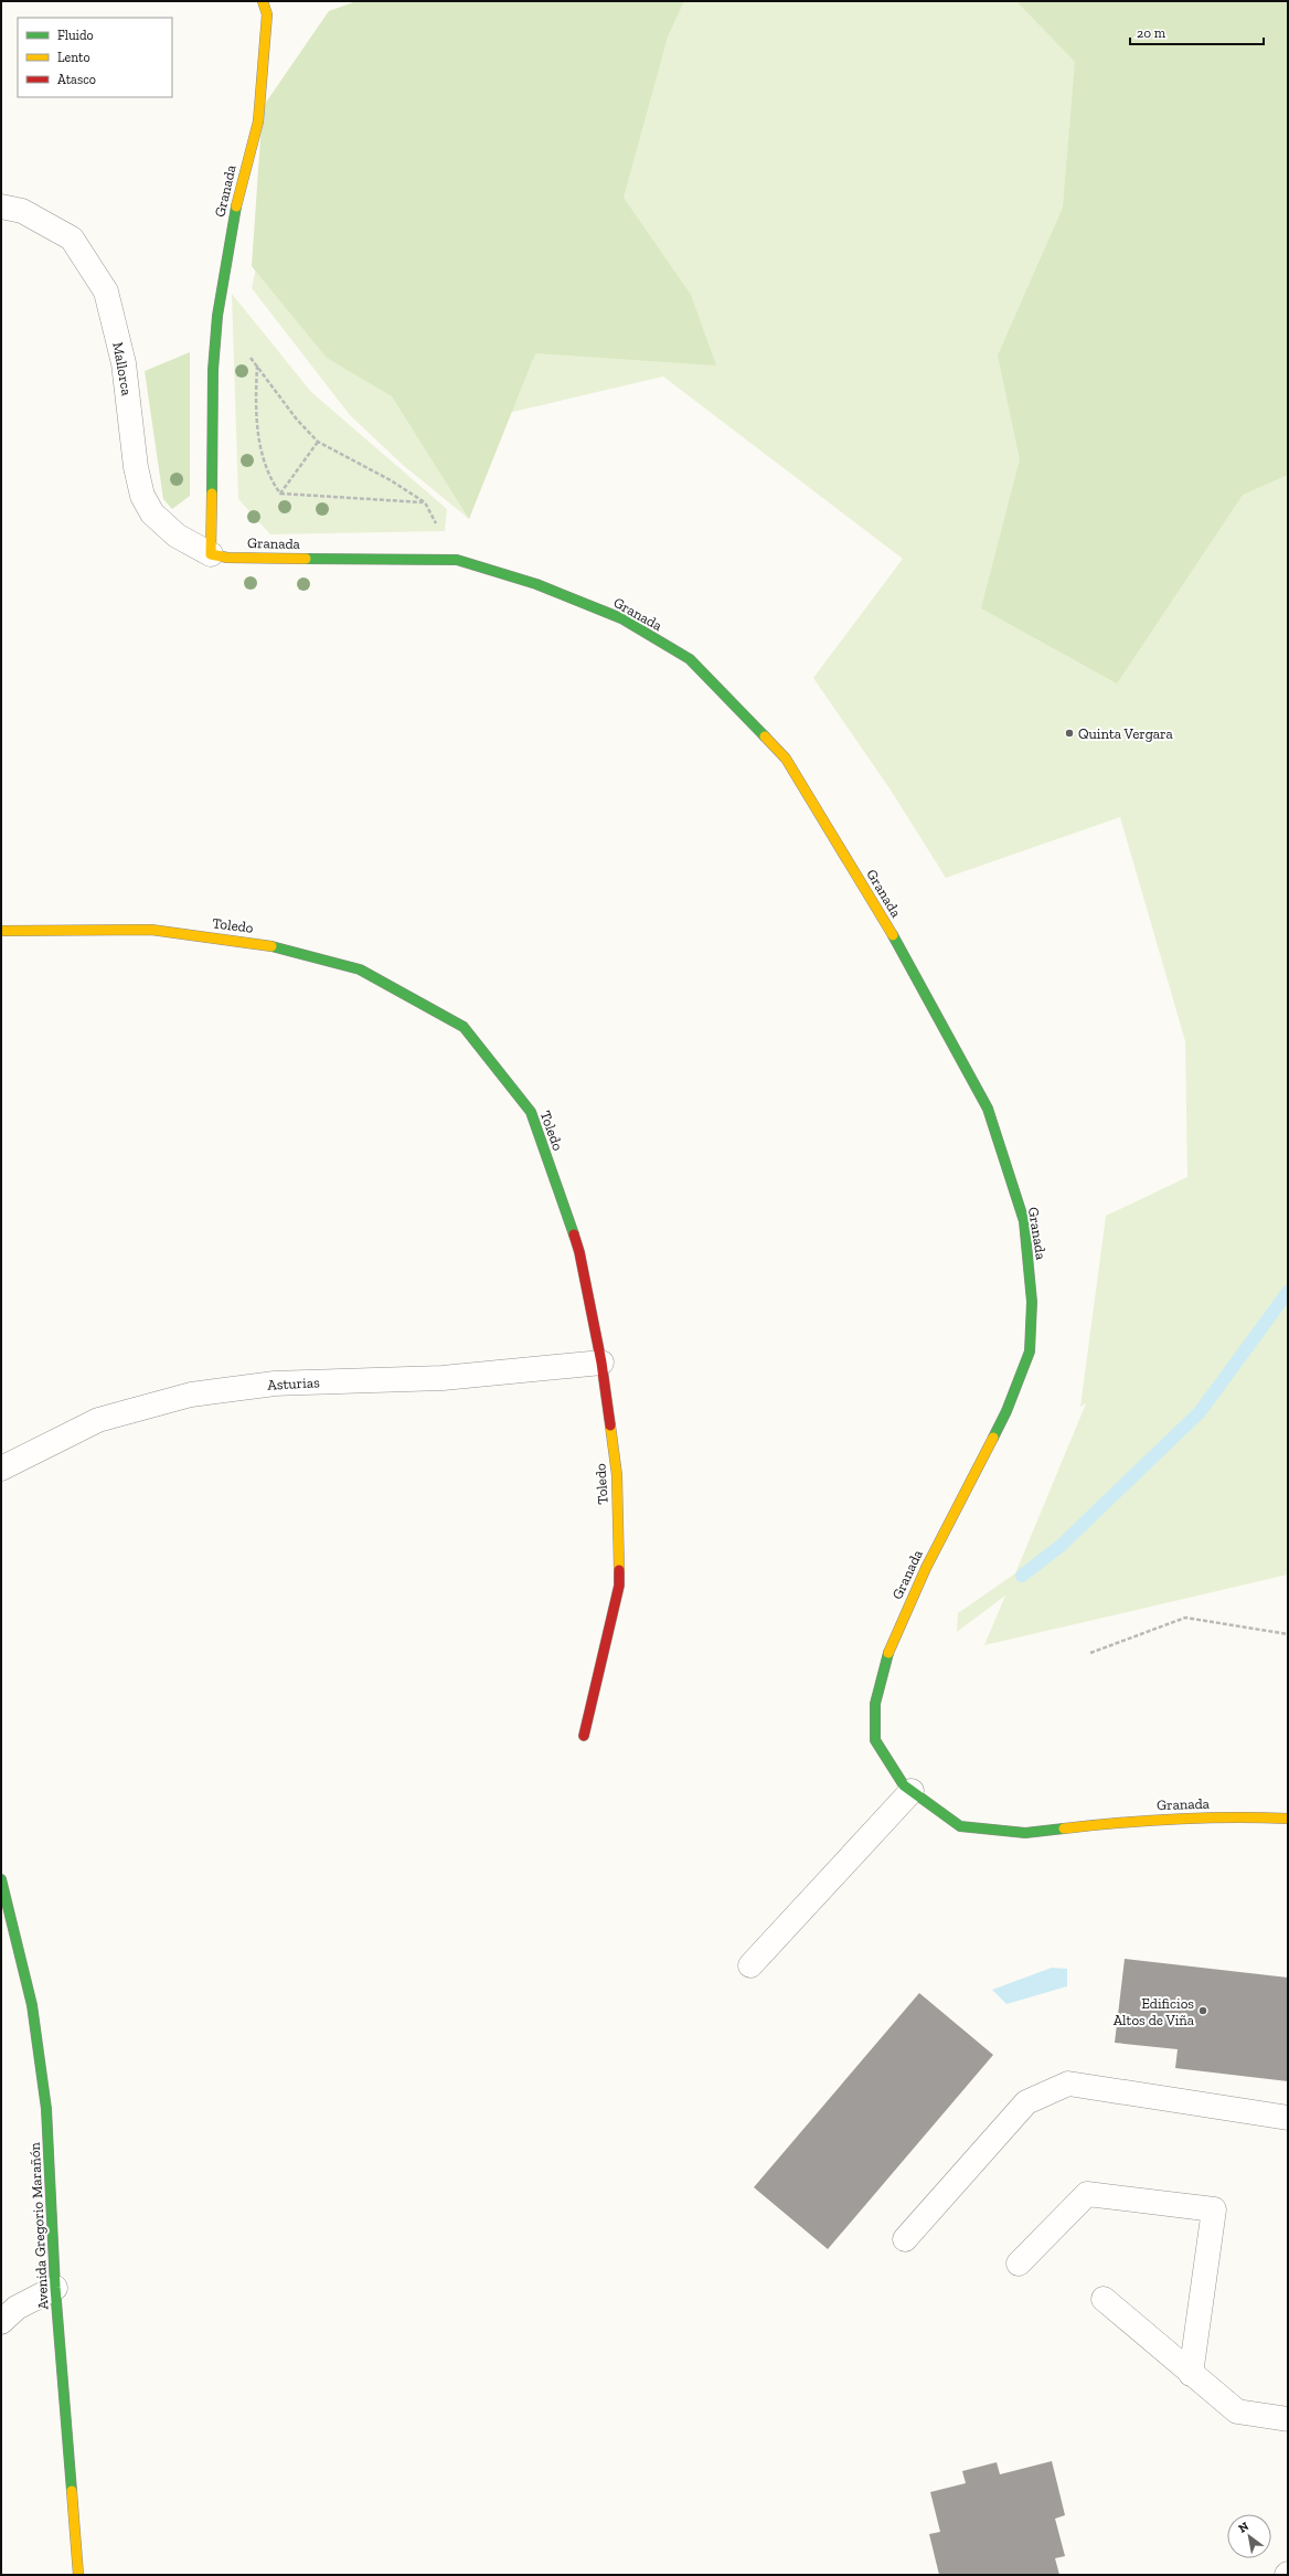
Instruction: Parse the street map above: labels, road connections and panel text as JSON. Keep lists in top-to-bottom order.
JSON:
{
  "streets": {
    "street": [
      "Granada",
      "Mallorca",
      "Toledo",
      "Asturias",
      "Avenida Gregorio Marañón"
    ]
  },
  "crossings": [
    ["Granada", "Mallorca"],
    ["Toledo", "Asturias"]
  ],
  "places": ["Quinta Vergara", "Edificios Altos de Viña"],
  "legend": ["Fluido", "Lento", "Atasco"],
  "scale_bar": "20 m",
  "north": "top left"
}
